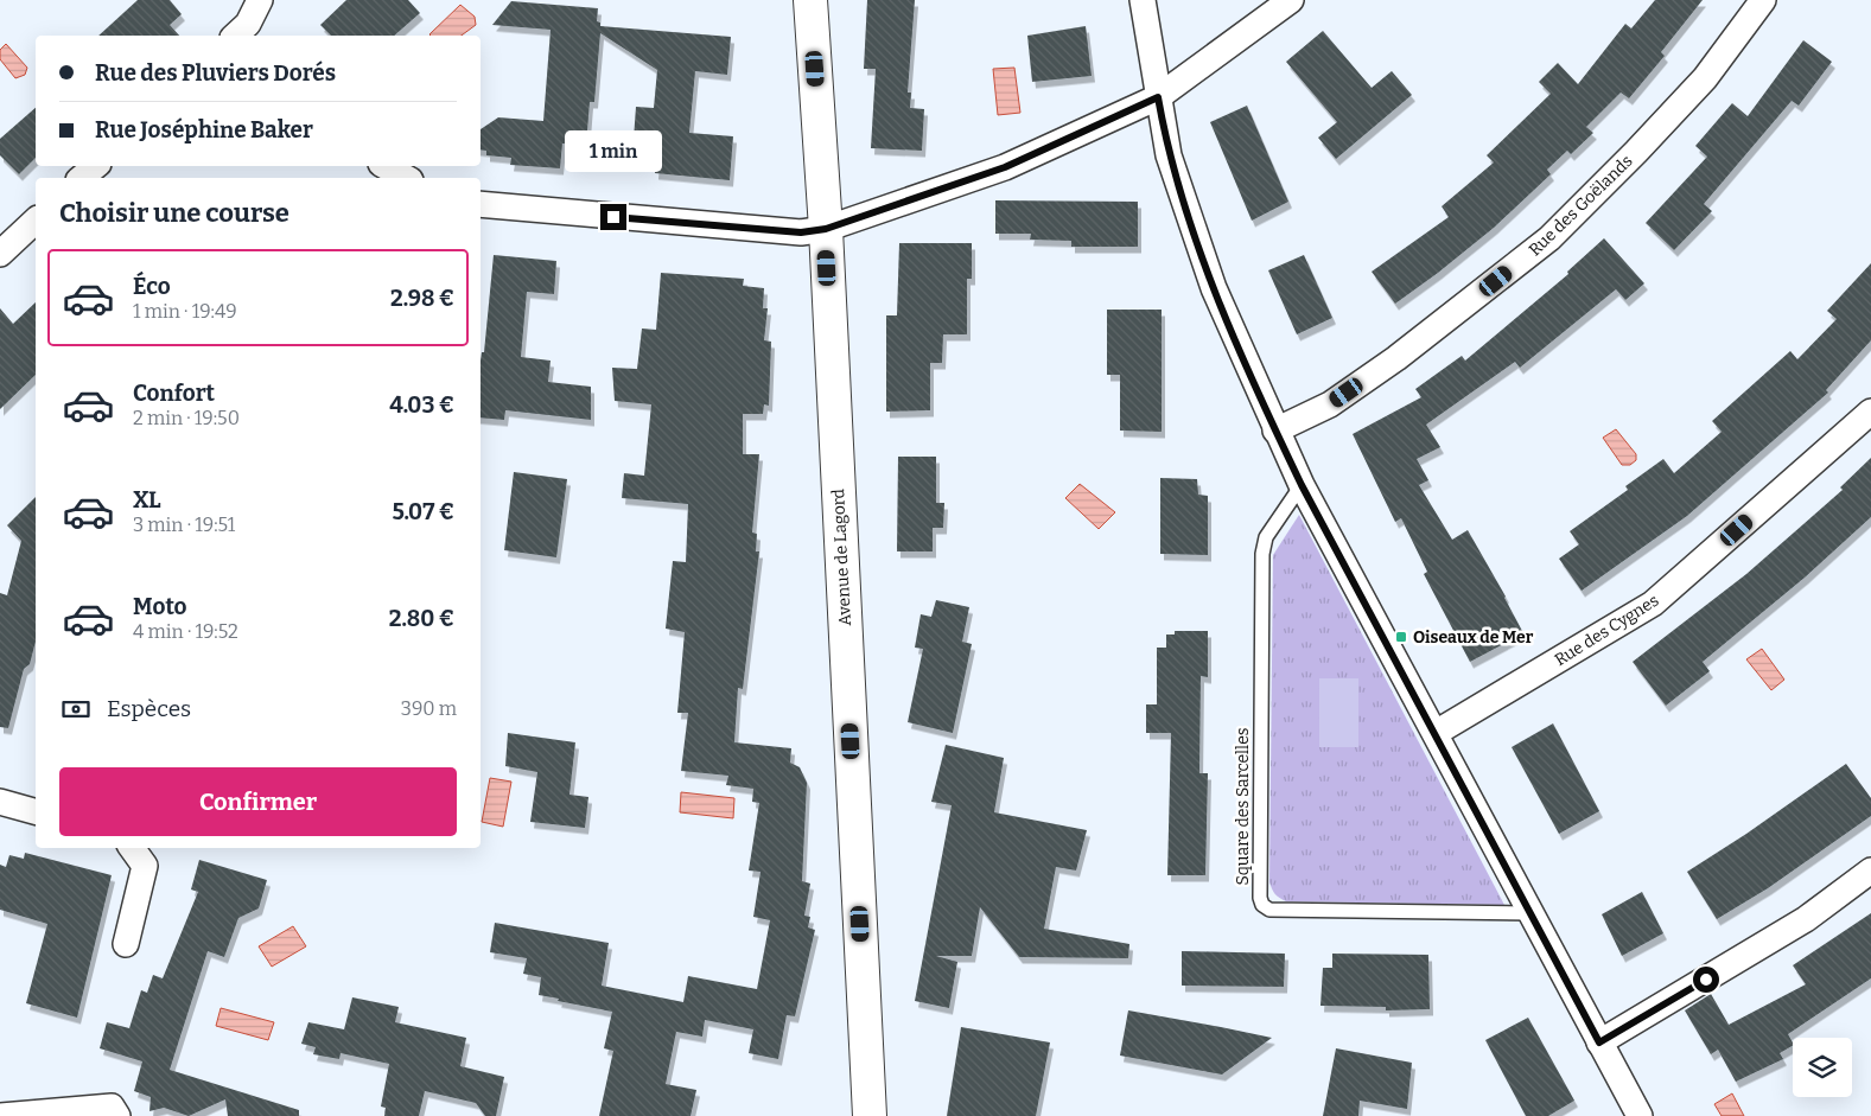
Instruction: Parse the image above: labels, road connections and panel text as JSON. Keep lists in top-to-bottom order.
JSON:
{
  "streets": {
    "street": ["Rue des Goëlands", "Avenue de Lagord", "Rue des Cygnes"],
    "lane": ["Square des Sarcelles"]
  },
  "places": {
    "transit": ["Oiseaux de Mer"]
  },
  "page": {
    "banner": ["Rue des Pluviers Dorés", "Rue Joséphine Baker"],
    "bubble": "1 min",
    "heading": "Choisir une course",
    "list": [
      {
        "name": "Éco",
        "note": "1 min · 19:49",
        "value": "2.98 €"
      },
      {
        "name": "Confort",
        "note": "2 min · 19:50",
        "value": "4.03 €"
      },
      {
        "name": "XL",
        "note": "3 min · 19:51",
        "value": "5.07 €"
      },
      {
        "name": "Moto",
        "note": "4 min · 19:52",
        "value": "2.80 €"
      }
    ],
    "pay": ["Espèces", "390 m"],
    "buttons": "Confirmer"
  }
}
